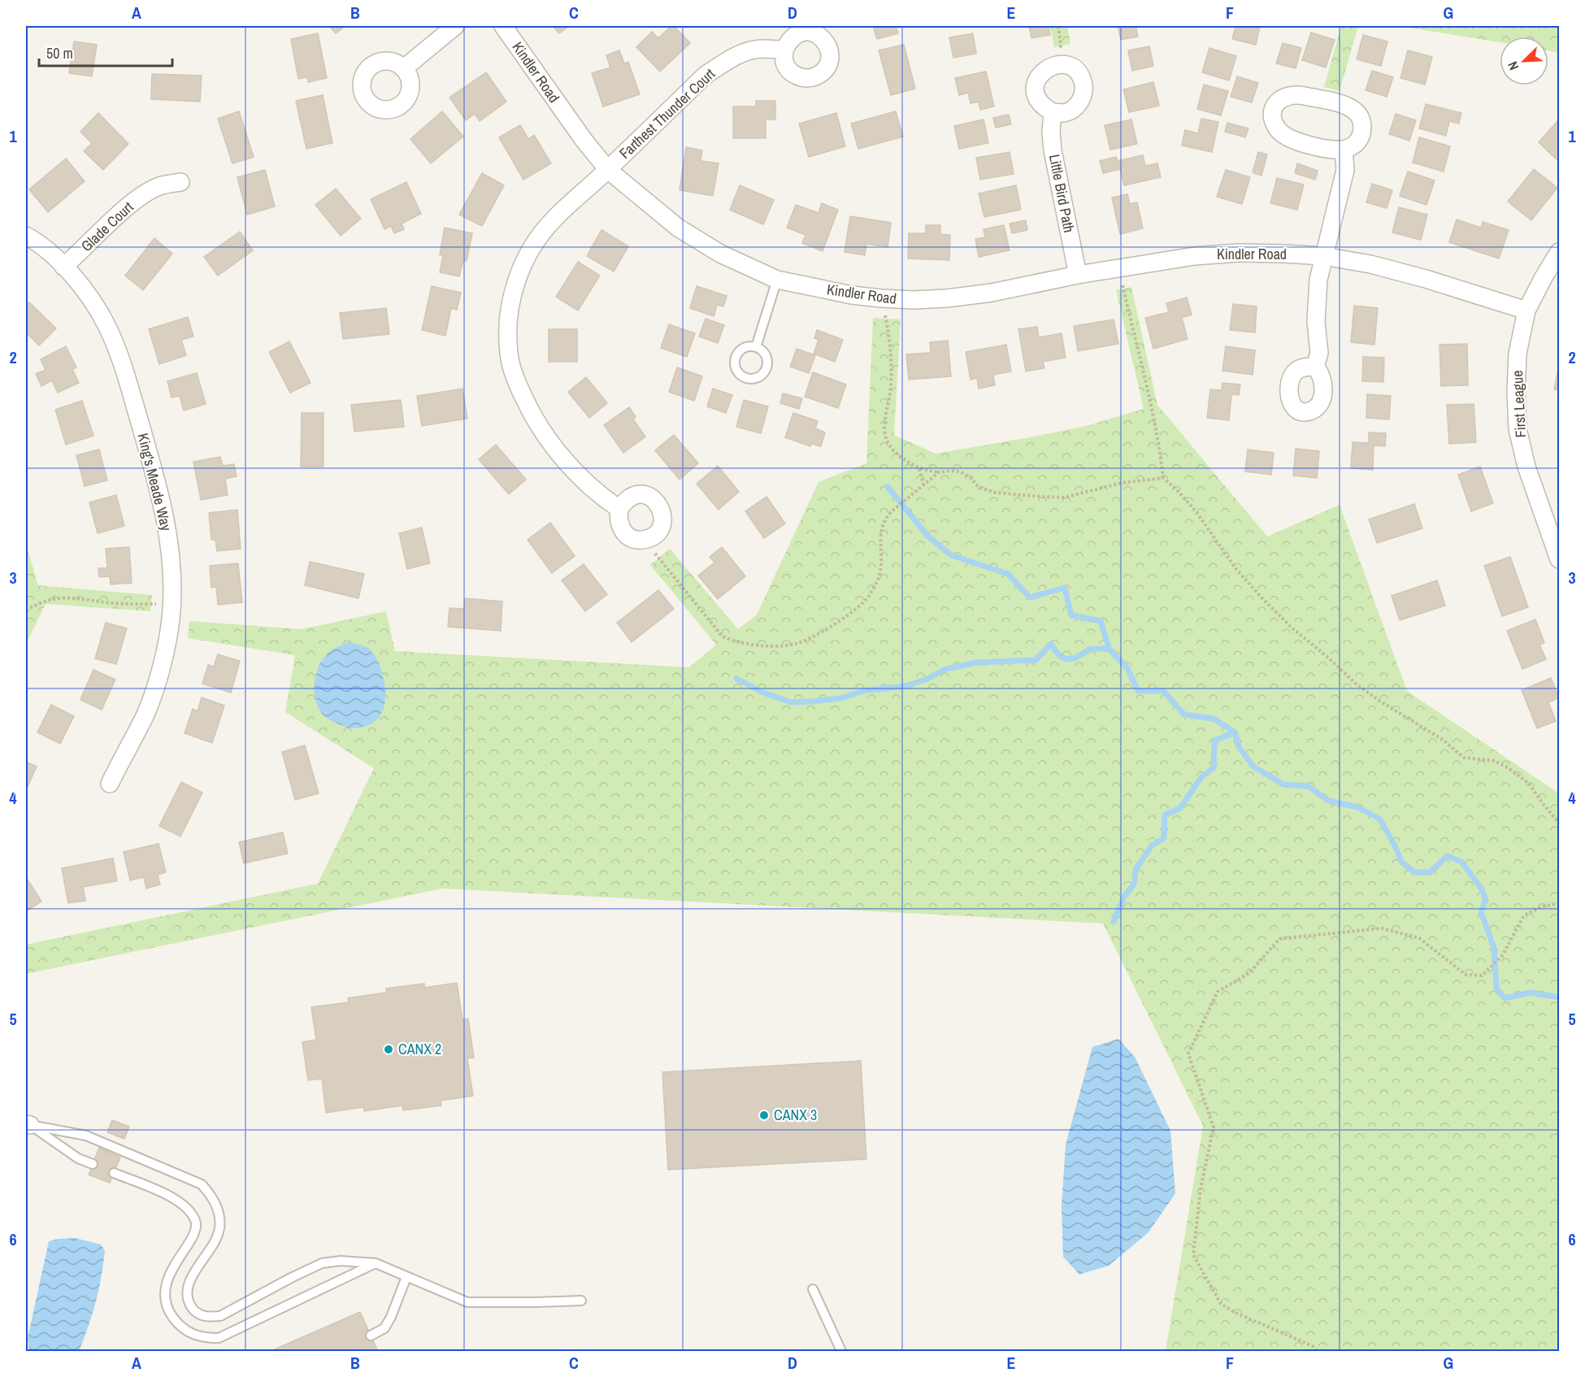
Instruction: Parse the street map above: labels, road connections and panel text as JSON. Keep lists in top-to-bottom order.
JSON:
{
  "streets": {
    "street": [
      "Kindler Road",
      "Farthest Thunder Court",
      "Little Bird Path",
      "Glade Court",
      "First League",
      "King's Meade Way"
    ]
  },
  "crossings": [
    ["Kindler Road", "Farthest Thunder Court"],
    ["Kindler Road", "Little Bird Path"],
    ["Kindler Road", "First League"],
    ["Glade Court", "King's Meade Way"]
  ],
  "places": ["CANX 2", "CANX 3"],
  "scale_bar": "50 m",
  "north": "bottom left",
  "grid": {
    "columns": [
      "A",
      "B",
      "C",
      "D",
      "E",
      "F",
      "G"
    ],
    "rows": [
      "1",
      "2",
      "3",
      "4",
      "5",
      "6"
    ]
  }
}
